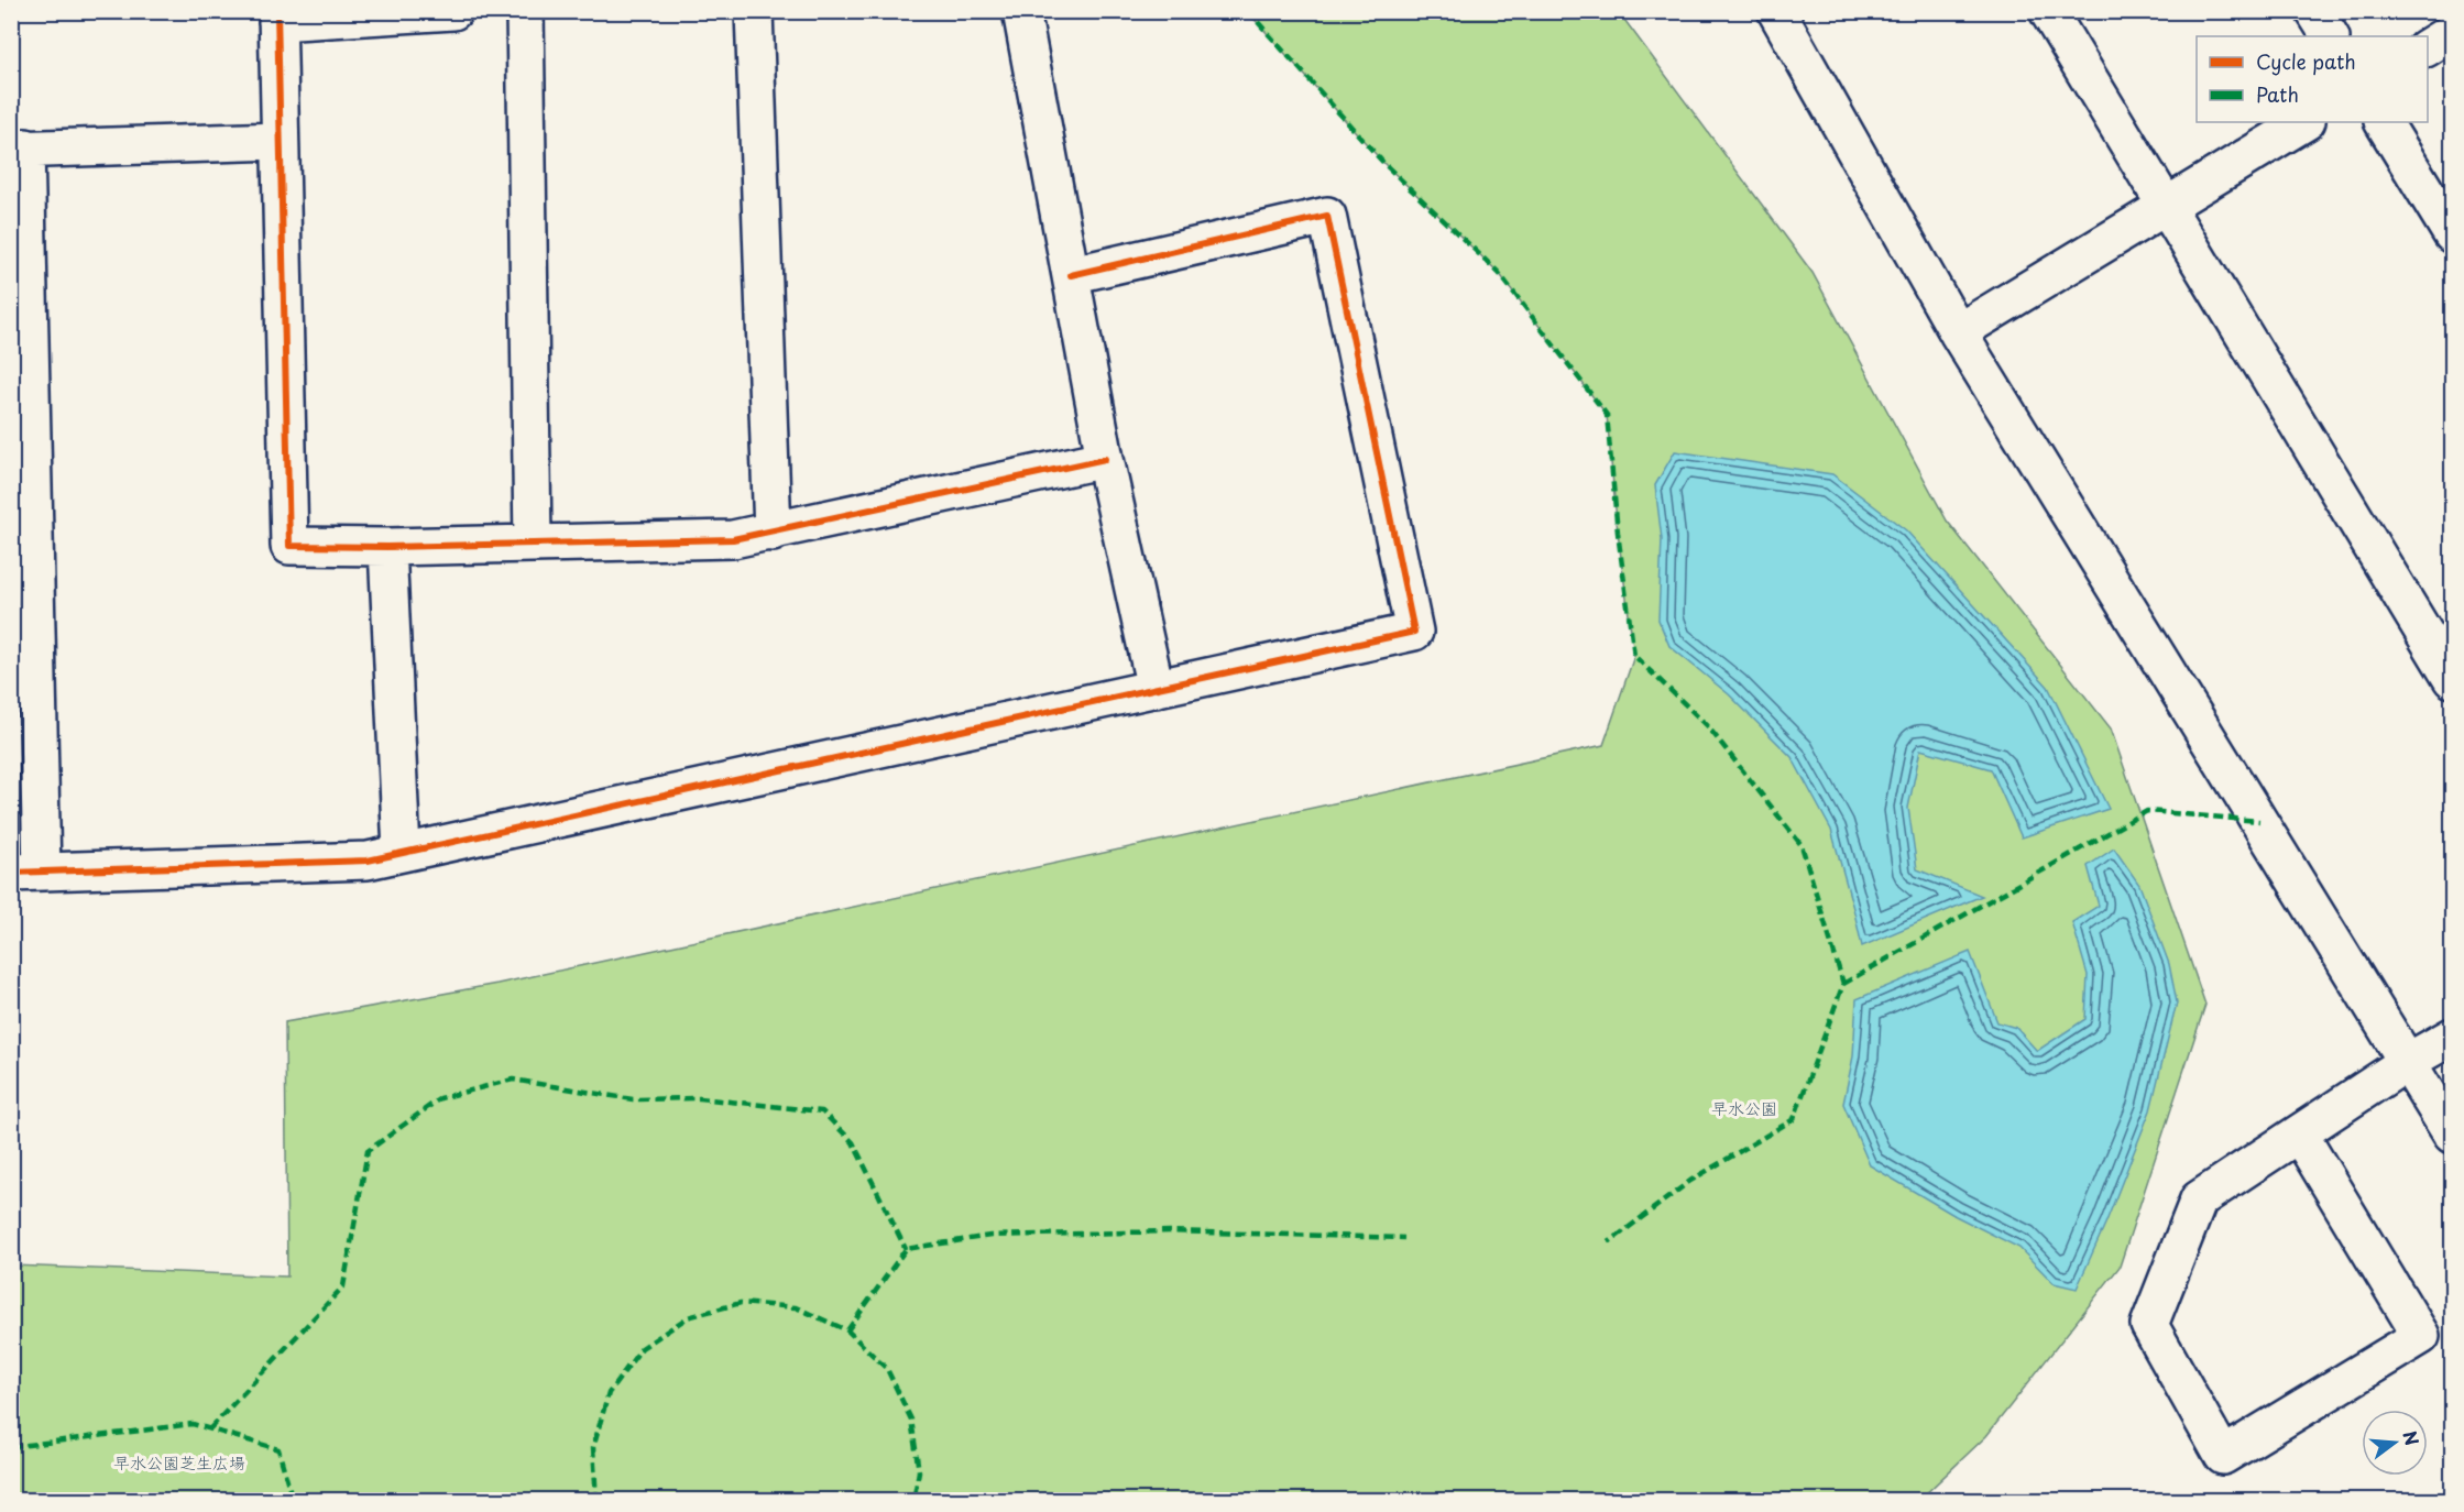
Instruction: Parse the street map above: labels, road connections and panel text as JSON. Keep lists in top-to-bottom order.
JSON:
{
  "parks": ["早水公園", "早水公園芝生広場"],
  "legend": ["Cycle path", "Path"],
  "north": "right"
}
